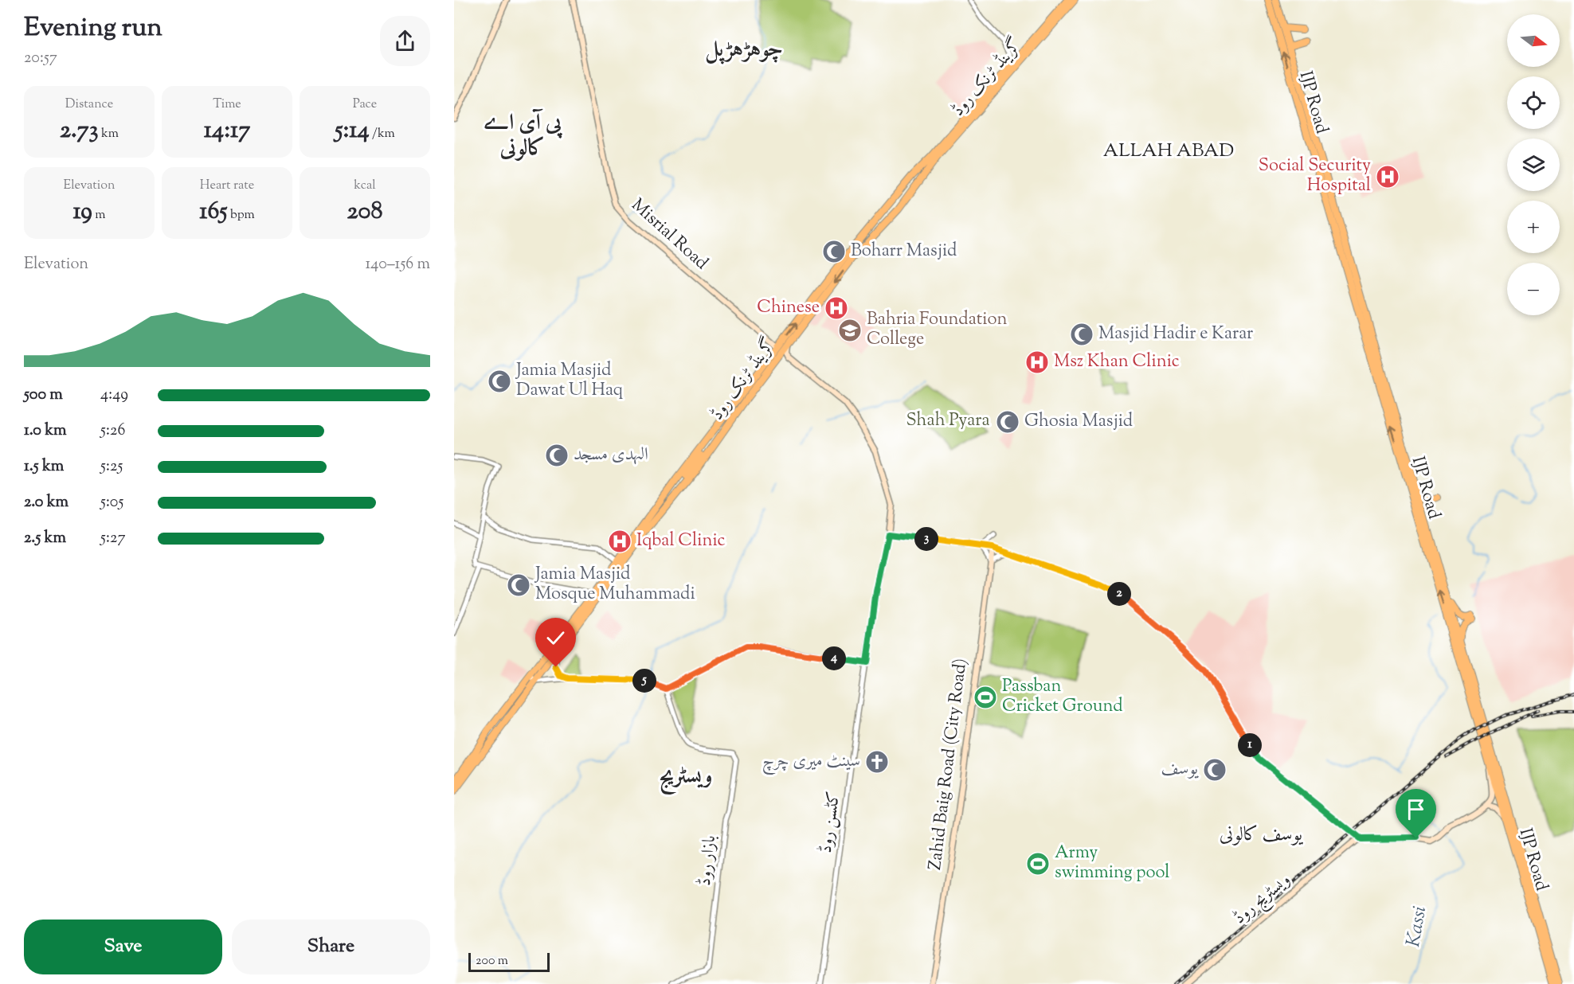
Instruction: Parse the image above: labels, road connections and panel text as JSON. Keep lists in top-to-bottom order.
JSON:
{
  "streets": {
    "highway": ["گرینڈ ٹرنک روڈ", "IJP Road"],
    "main road": ["Misrial Road", "Zahid Baig Road (City Road)", "ویسٹریج روڈ"],
    "street": ["کٹسن روڈ", "بازار روڈ"]
  },
  "crossings": [
    ["گرینڈ ٹرنک روڈ", "Misrial Road"]
  ],
  "districts": [
    "چوہڑہڑپل",
    "پی آی اے کالونی",
    "ALLAH ABAD",
    "ویسٹریج",
    "یوسف کالونی"
  ],
  "water": ["Kassi"],
  "parks": ["Shah Pyara"],
  "places": {
    "hospital": [
      "Social Security Hospital",
      "Chinese",
      "Msz Khan Clinic",
      "Iqbal Clinic"
    ],
    "mosque": [
      "Boharr Masjid",
      "Masjid Hadir e Karar",
      "Jamia Masjid Dawat Ul Haq",
      "Ghosia Masjid",
      "الہدی مسجد",
      "Jamia Masjid Mosque Muhammadi",
      "یوسف"
    ],
    "school or university": ["Bahria Foundation College"],
    "sports": ["Passban Cricket Ground", "Army swimming pool"],
    "church": ["سینٹ میری چرچ"]
  },
  "scale_bar": "200 m",
  "north": "right",
  "page": {
    "heading": ["Evening run", "20:57"],
    "map_buttons": ["+", "−"],
    "stats": [
      ["Distance", "2.73 km"],
      ["Time", "14:17"],
      ["Pace", "5:14 /km"],
      ["Elevation", "19 m"],
      ["Heart rate", "165 bpm"],
      ["kcal", "208"]
    ],
    "chart": ["Elevation", "140–156 m"],
    "list": [
      {
        "name": "500 m",
        "note": "4:49"
      },
      {
        "name": "1.0 km",
        "note": "5:26"
      },
      {
        "name": "1.5 km",
        "note": "5:25"
      },
      {
        "name": "2.0 km",
        "note": "5:05"
      },
      {
        "name": "2.5 km",
        "note": "5:27"
      }
    ],
    "pins": [
      "3",
      "2",
      "4",
      "5",
      "1"
    ],
    "buttons": ["Save", "Share"],
    "scale": "200 m"
  }
}
